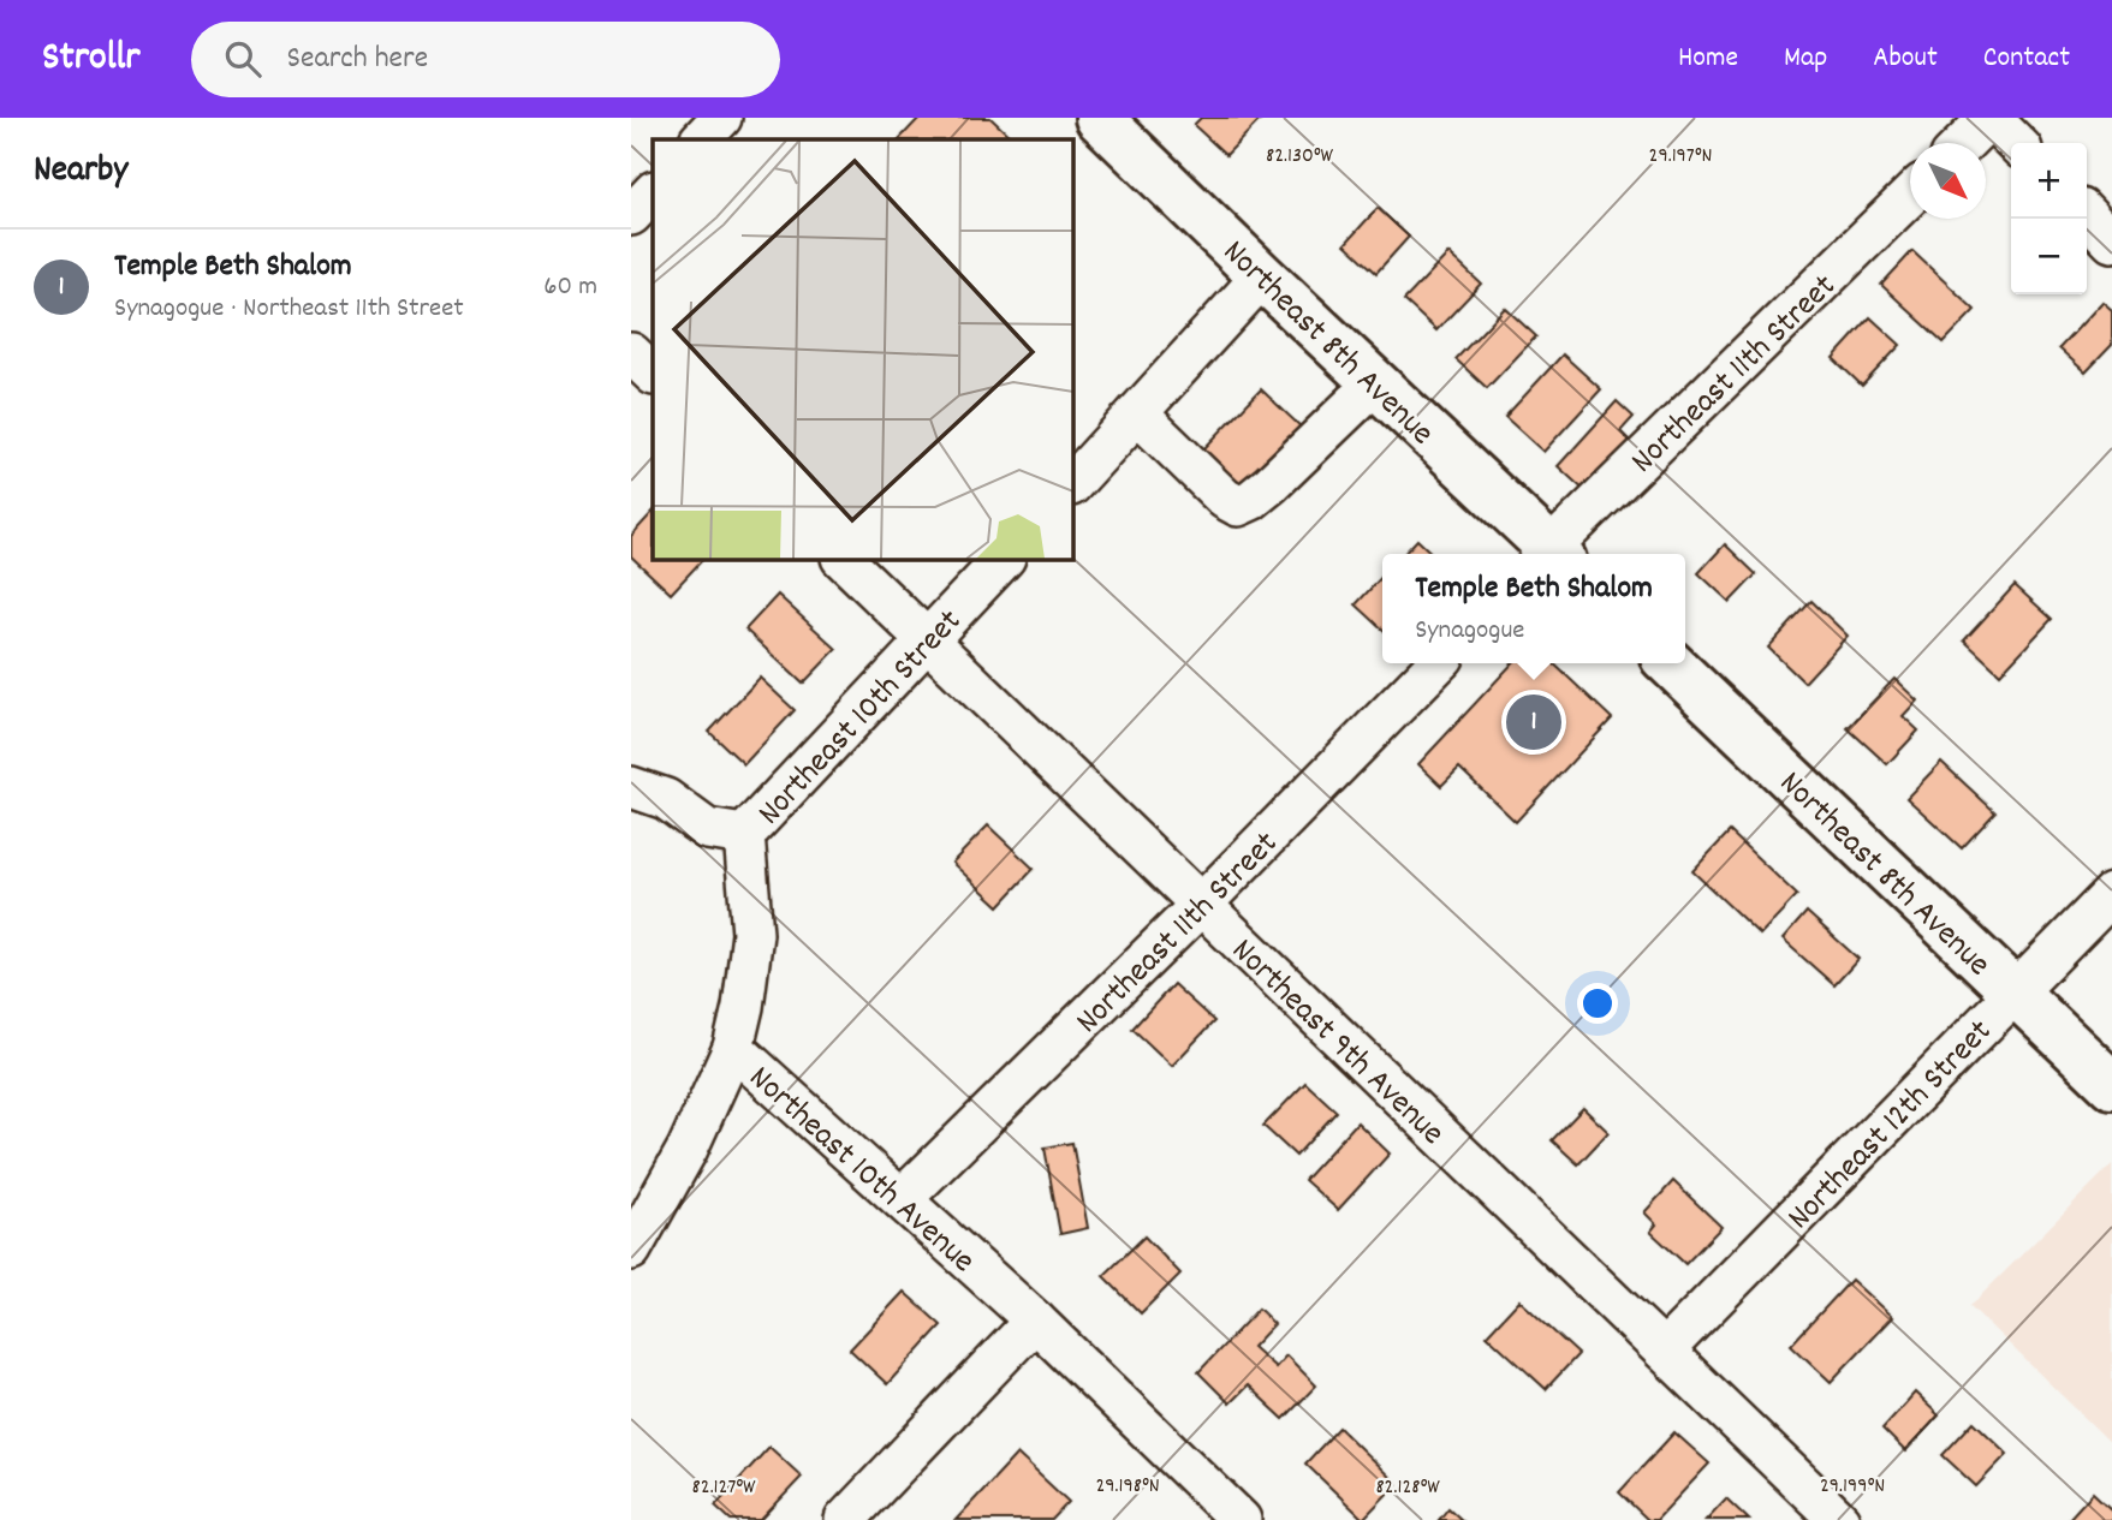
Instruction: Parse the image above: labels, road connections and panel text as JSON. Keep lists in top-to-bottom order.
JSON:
{
  "streets": {
    "main road": ["Northeast 8th Avenue"],
    "street": [
      "Northeast 11th Street",
      "Northeast 10th Street",
      "Northeast 9th Avenue",
      "Northeast 12th Street",
      "Northeast 10th Avenue"
    ]
  },
  "crossings": [
    ["Northeast 8th Avenue", "Northeast 12th Street"],
    ["Northeast 11th Street", "Northeast 9th Avenue"],
    ["Northeast 11th Street", "Northeast 10th Avenue"],
    ["Northeast 10th Street", "Northeast 9th Avenue"],
    ["Northeast 10th Street", "Northeast 10th Avenue"],
    ["Northeast 9th Avenue", "Northeast 12th Street"]
  ],
  "north": "bottom right",
  "page": {
    "header": "Strollr",
    "search": "Search here",
    "nav": [
      "Home",
      "Map",
      "About",
      "Contact"
    ],
    "heading": "Nearby",
    "map_buttons": ["+", "−"],
    "list": [
      {
        "mark": "1",
        "name": "Temple Beth Shalom",
        "note": "Synagogue · Northeast 11th Street",
        "value": "60 m"
      }
    ],
    "popup": ["Temple Beth Shalom", "Synagogue"],
    "pins": "1"
  },
  "coordinates": [
    "82.130°W",
    "29.197°N",
    "29.198°N",
    "29.199°N",
    "82.127°W",
    "82.128°W"
  ]
}
